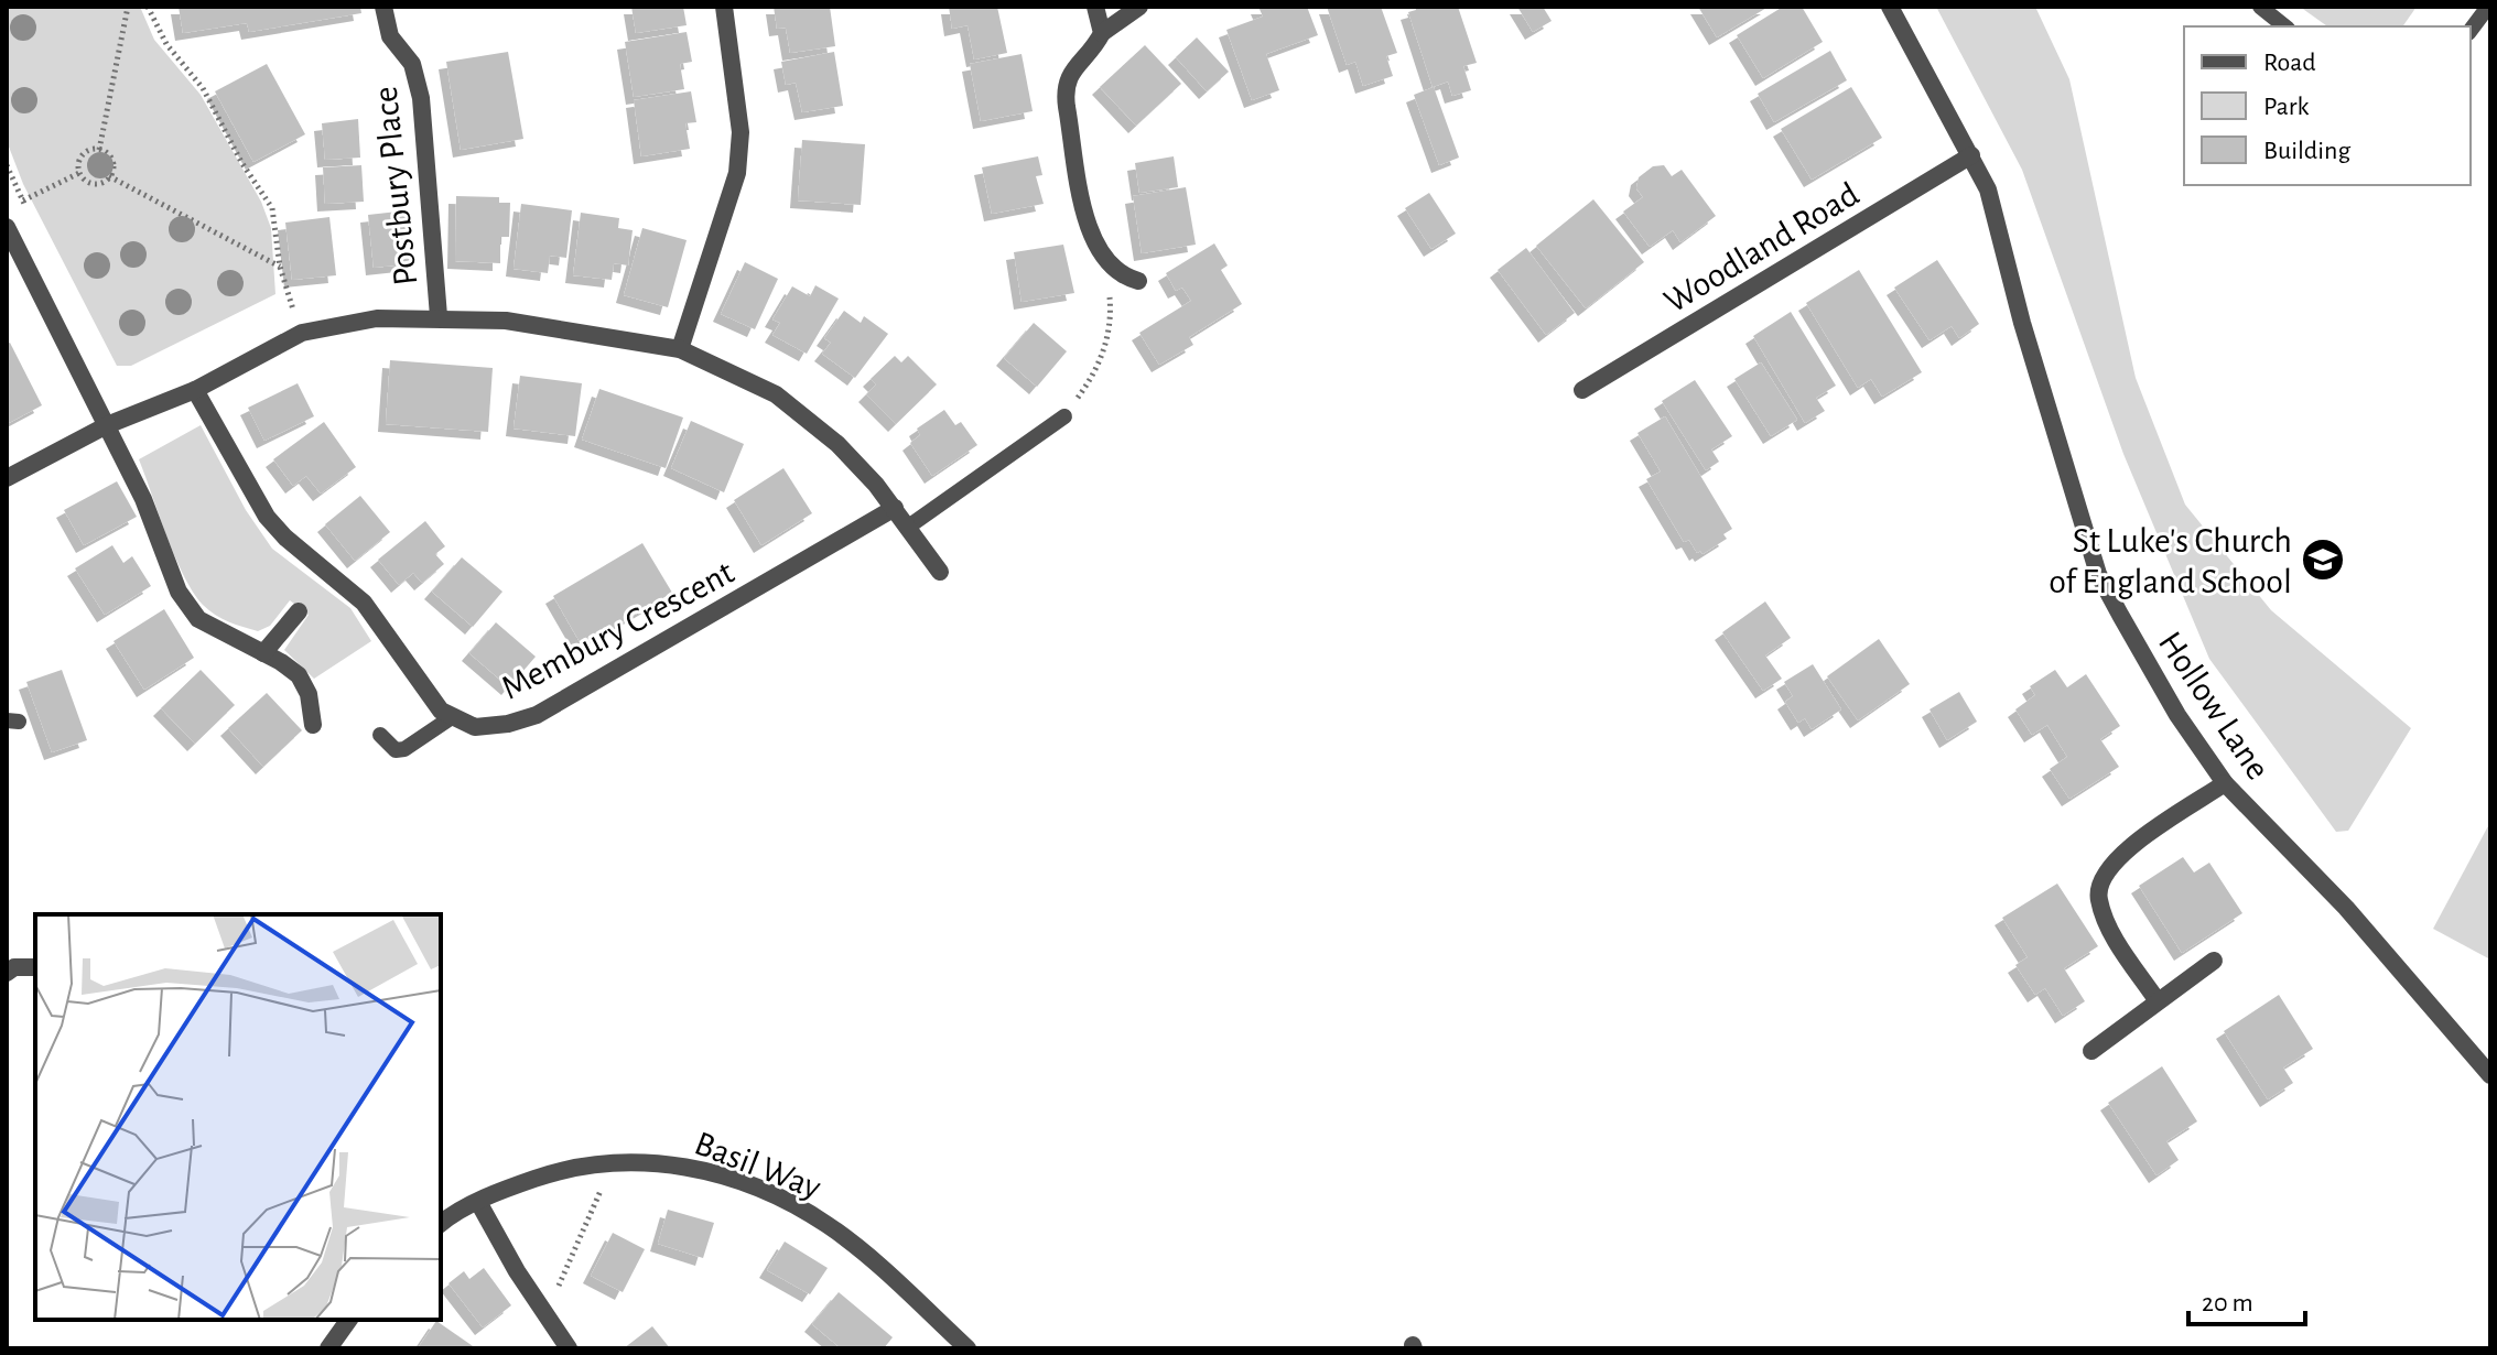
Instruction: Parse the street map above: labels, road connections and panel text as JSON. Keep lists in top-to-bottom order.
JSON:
{
  "streets": {
    "street": [
      "Postbury Place",
      "Woodland Road",
      "Membury Crescent",
      "Hollow Lane",
      "Basil Way"
    ]
  },
  "crossings": [
    ["Woodland Road", "Hollow Lane"]
  ],
  "places": {
    "school or university": ["St Luke's Church of England School"]
  },
  "legend": ["Road", "Park", "Building"],
  "scale_bar": "20 m"
}
